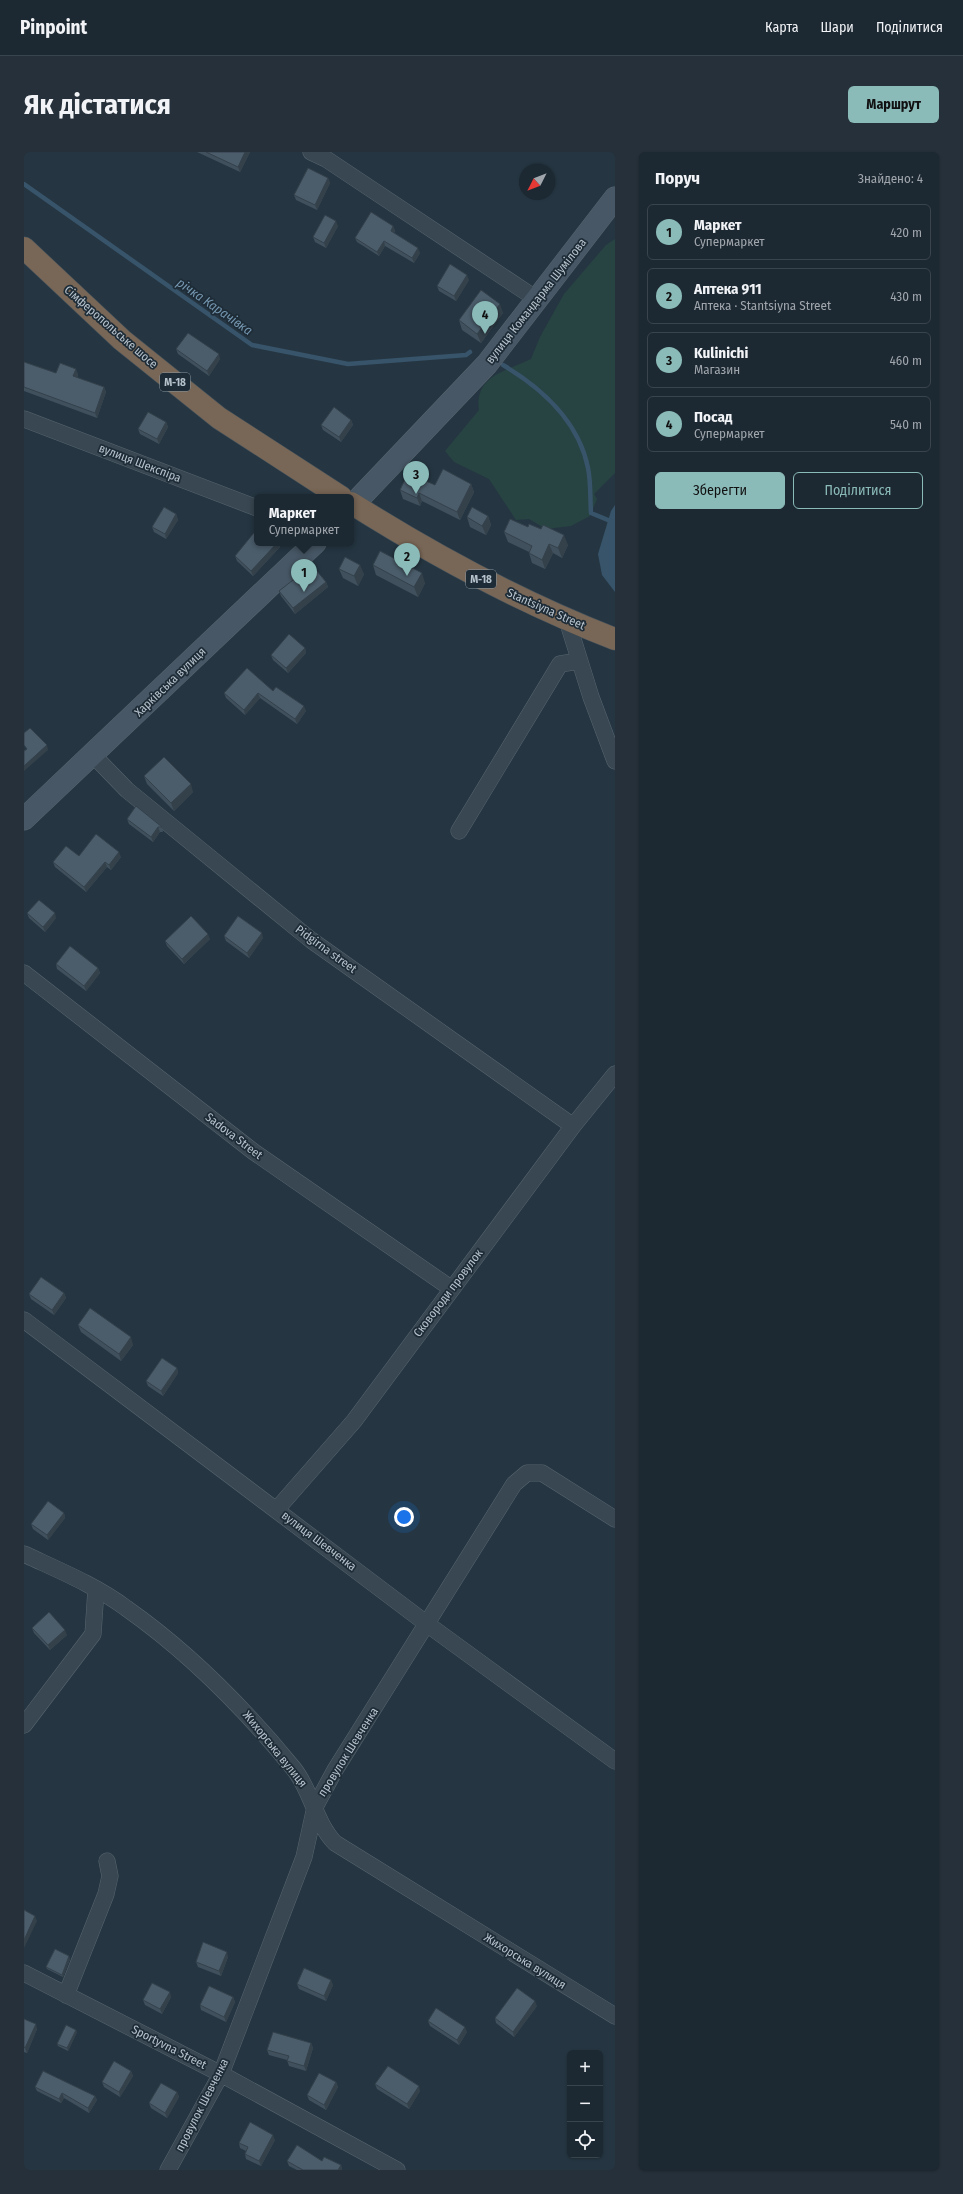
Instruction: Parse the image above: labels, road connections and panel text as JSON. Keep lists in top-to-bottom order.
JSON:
{
  "streets": {
    "highway": ["Сімферопольське шосе", "М-18", "Stantsiyna Street"],
    "street": [
      "вулиця Командарма Шумілова",
      "вулиця Шекспіра",
      "Харківська вулиця",
      "Pidgirna street",
      "Sadova Street",
      "Сковороди провулок",
      "вулиця Шевченка",
      "Жихорська вулиця",
      "провулок Шевченка",
      "Sportyvna Street"
    ]
  },
  "crossings": [
    ["Харківська вулиця", "Pidgirna street"],
    ["Pidgirna street", "Сковороди провулок"],
    ["Sadova Street", "Сковороди провулок"],
    ["Сковороди провулок", "вулиця Шевченка"],
    ["вулиця Шевченка", "провулок Шевченка"],
    ["Жихорська вулиця", "провулок Шевченка"],
    ["провулок Шевченка", "Sportyvna Street"]
  ],
  "water": ["річка Карачівка"],
  "north": "bottom left",
  "page": {
    "header": "Pinpoint",
    "nav": ["Карта", "Шари", "Поділитися"],
    "buttons": [
      "Маршрут",
      ["Зберегти", "Поділитися"]
    ],
    "title": "Як дістатися",
    "heading": ["Поруч", "Знайдено: 4"],
    "list": [
      {
        "mark": "1",
        "name": "Маркет",
        "note": "Супермаркет",
        "value": "420 m"
      },
      {
        "mark": "2",
        "name": "Аптека 911",
        "note": "Аптека · Stantsiyna Street",
        "value": "430 m"
      },
      {
        "mark": "3",
        "name": "Kulinichi",
        "note": "Магазин",
        "value": "460 m"
      },
      {
        "mark": "4",
        "name": "Посад",
        "note": "Супермаркет",
        "value": "540 m"
      }
    ],
    "pins": [
      "4",
      "3",
      "2",
      "1"
    ],
    "popup": ["Маркет", "Супермаркет"],
    "map_buttons": ["+", "−"]
  }
}
